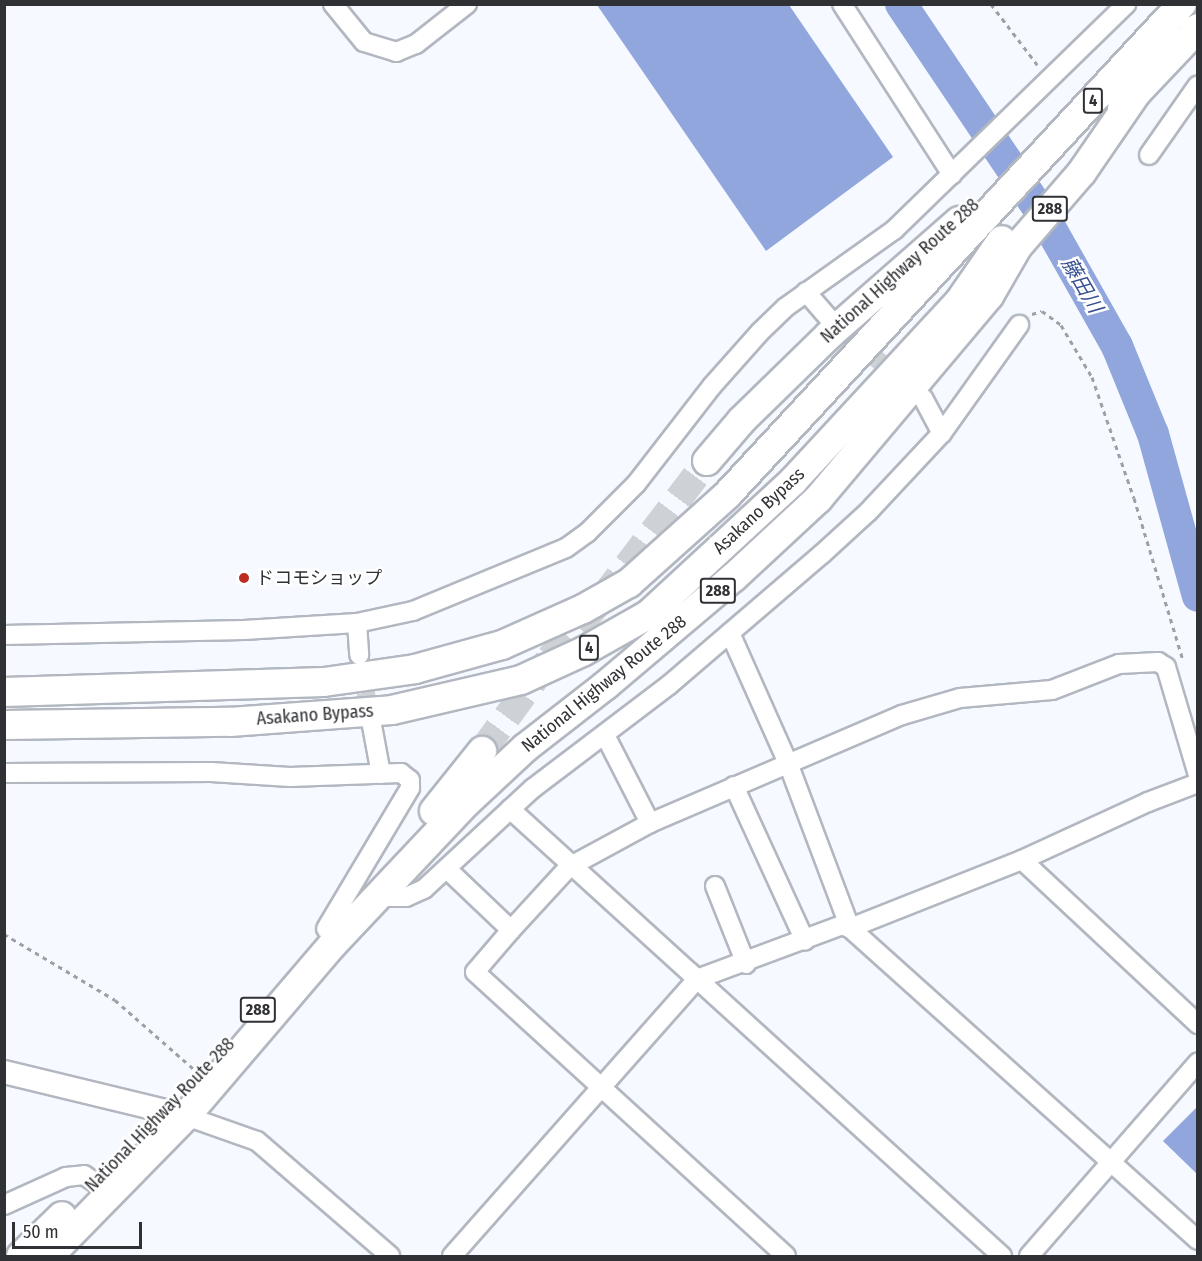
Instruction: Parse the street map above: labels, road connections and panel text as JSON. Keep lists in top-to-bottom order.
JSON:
{
  "streets": {
    "highway": [
      "4",
      "288",
      "National Highway Route 288",
      "Asakano Bypass"
    ]
  },
  "crossings": [
    ["National Highway Route 288", "Asakano Bypass"]
  ],
  "water": ["藤田川"],
  "places": ["ドコモショップ"],
  "scale_bar": "50 m"
}
